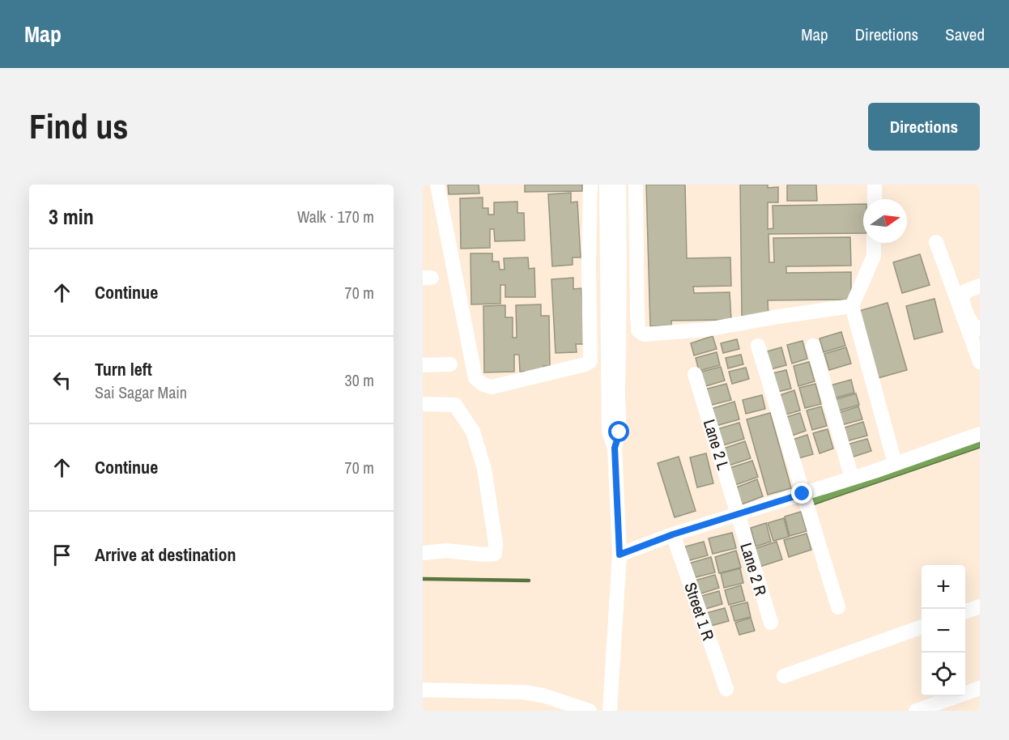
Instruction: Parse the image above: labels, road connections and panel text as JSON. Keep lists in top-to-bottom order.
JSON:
{
  "streets": {
    "street": ["Lane 2 L", "Lane 2 R", "Street 1 R"]
  },
  "crossings": [
    ["Lane 2 L", "Lane 2 R"]
  ],
  "north": "right",
  "page": {
    "header": "Map",
    "nav": ["Map", "Directions", "Saved"],
    "buttons": "Directions",
    "title": "Find us",
    "heading": ["3 min", "Walk · 170 m"],
    "list": [
      ["Continue", "70 m"],
      ["Turn left", "Sai Sagar Main", "30 m"],
      ["Continue", "70 m"],
      "Arrive at destination"
    ],
    "map_buttons": ["+", "−"]
  }
}
